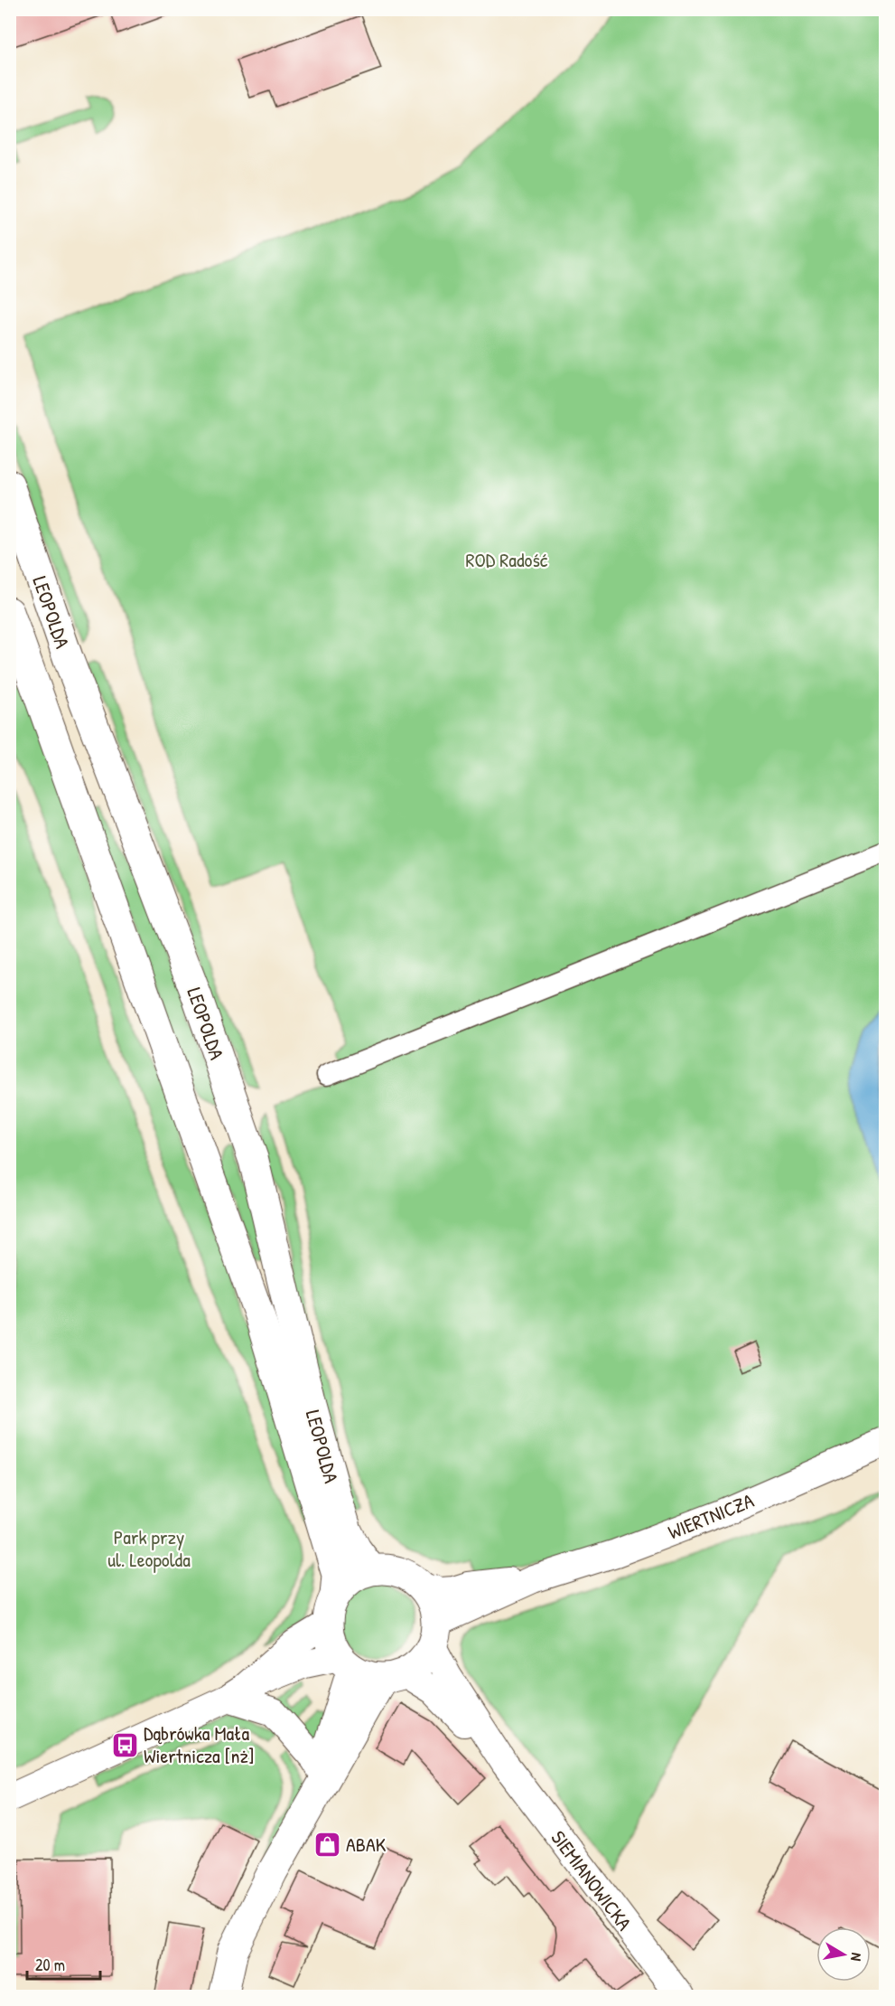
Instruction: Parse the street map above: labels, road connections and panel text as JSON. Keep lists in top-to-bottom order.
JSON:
{
  "streets": {
    "street": ["LEOPOLDA", "WIERTNICZA", "SIEMIANOWICKA"]
  },
  "crossings": [
    ["LEOPOLDA", "WIERTNICZA"],
    ["LEOPOLDA", "SIEMIANOWICKA"],
    ["WIERTNICZA", "SIEMIANOWICKA"]
  ],
  "parks": ["ROD Radość", "Park przy ul. Leopolda"],
  "places": {
    "bus stop": ["Dąbrówka Mała Wiertnicza [nż]"],
    "shop": ["ABAK"]
  },
  "scale_bar": "20 m",
  "north": "right"
}
